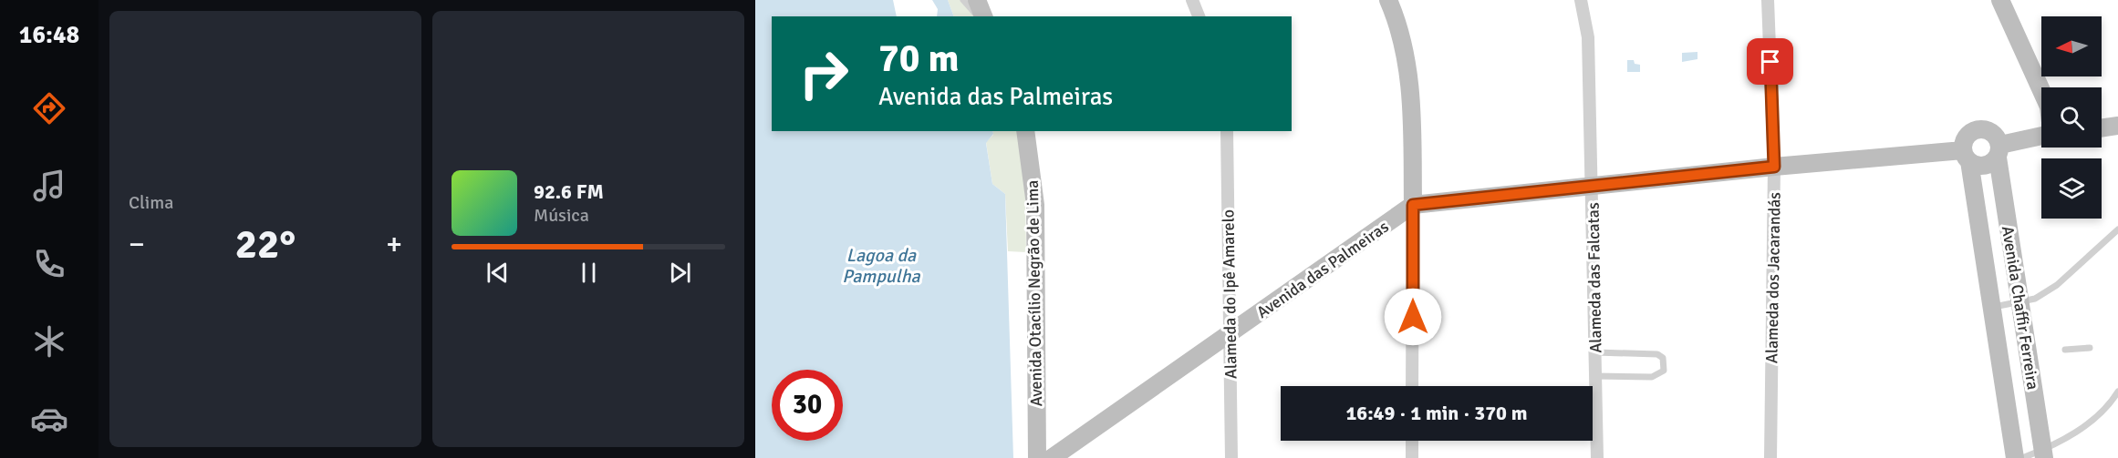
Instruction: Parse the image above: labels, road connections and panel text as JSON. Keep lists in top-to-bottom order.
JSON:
{
  "streets": {
    "street": [
      "Avenida das Palmeiras",
      "Alameda das Falcatas",
      "Alameda dos Jacarandás",
      "Avenida Otacílio Negrão de Lima",
      "Alameda do Ipê Amarelo",
      "Avenida Chaffir Ferreira"
    ]
  },
  "crossings": [
    ["Avenida das Palmeiras", "Alameda das Falcatas"],
    ["Avenida das Palmeiras", "Alameda dos Jacarandás"],
    ["Avenida das Palmeiras", "Alameda do Ipê Amarelo"],
    ["Avenida das Palmeiras", "Avenida Chaffir Ferreira"]
  ],
  "water": ["Lagoa da Pampulha"],
  "north": "left",
  "page": {
    "tabs": "16:48",
    "tile": "Clima",
    "turn": ["70 m", "Avenida das Palmeiras"],
    "song": ["92.6 FM", "Música"],
    "heat": ["−", "22°", "+"],
    "limit": "30",
    "trip": "16:49 · 1 min · 370 m"
  }
}
